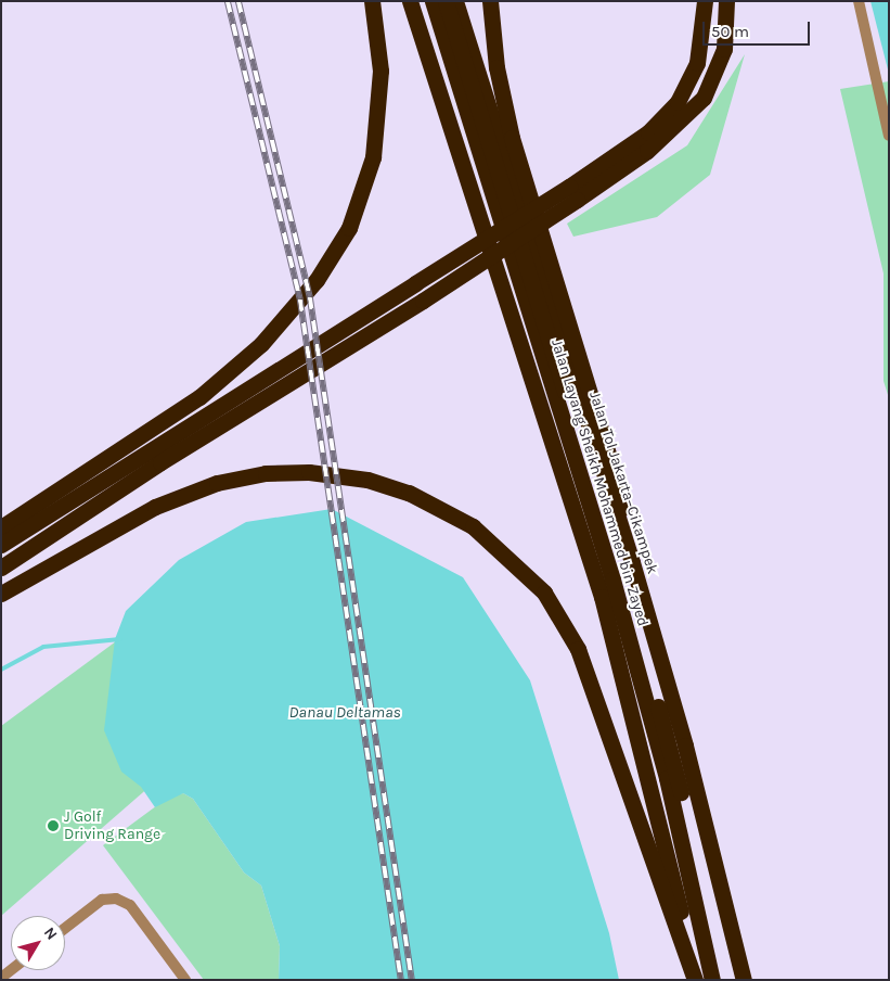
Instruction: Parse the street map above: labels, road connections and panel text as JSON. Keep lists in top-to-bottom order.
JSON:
{
  "streets": {
    "highway": ["Jalan Layang Sheikh Mohammed bin Zayed", "Jalan Tol Jakarta–Cikampek"]
  },
  "water": ["Danau Deltamas"],
  "places": ["J Golf Driving Range"],
  "scale_bar": "50 m",
  "north": "top right"
}
